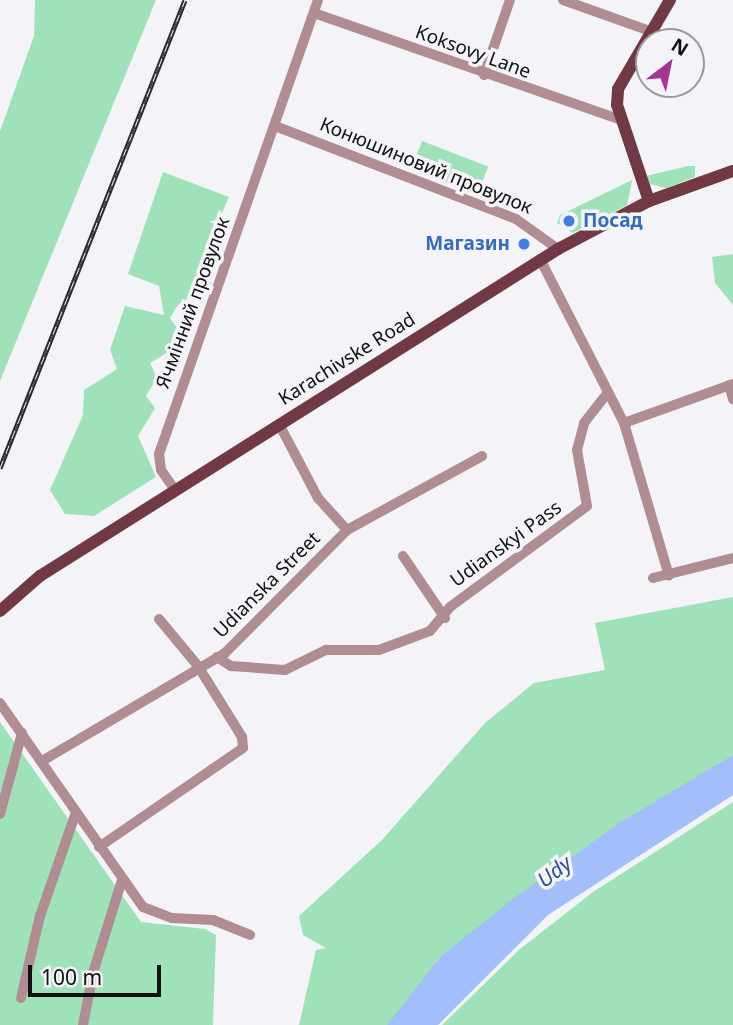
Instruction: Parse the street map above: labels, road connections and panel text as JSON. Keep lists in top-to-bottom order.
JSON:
{
  "streets": {
    "main road": ["Karachivske Road"],
    "street": [
      "Koksovy Lane",
      "Конюшиновий провулок",
      "Ячмінний провулок",
      "Udianskyi Pass",
      "Udianska Street"
    ]
  },
  "crossings": [
    ["Koksovy Lane", "Ячмінний провулок"],
    ["Конюшиновий провулок", "Ячмінний провулок"],
    ["Конюшиновий провулок", "Karachivske Road"],
    ["Ячмінний провулок", "Karachivske Road"],
    ["Udianskyi Pass", "Udianska Street"]
  ],
  "water": ["Udy"],
  "places": ["Посад", "Магазин"],
  "scale_bar": "100 m",
  "north": "top right"
}
